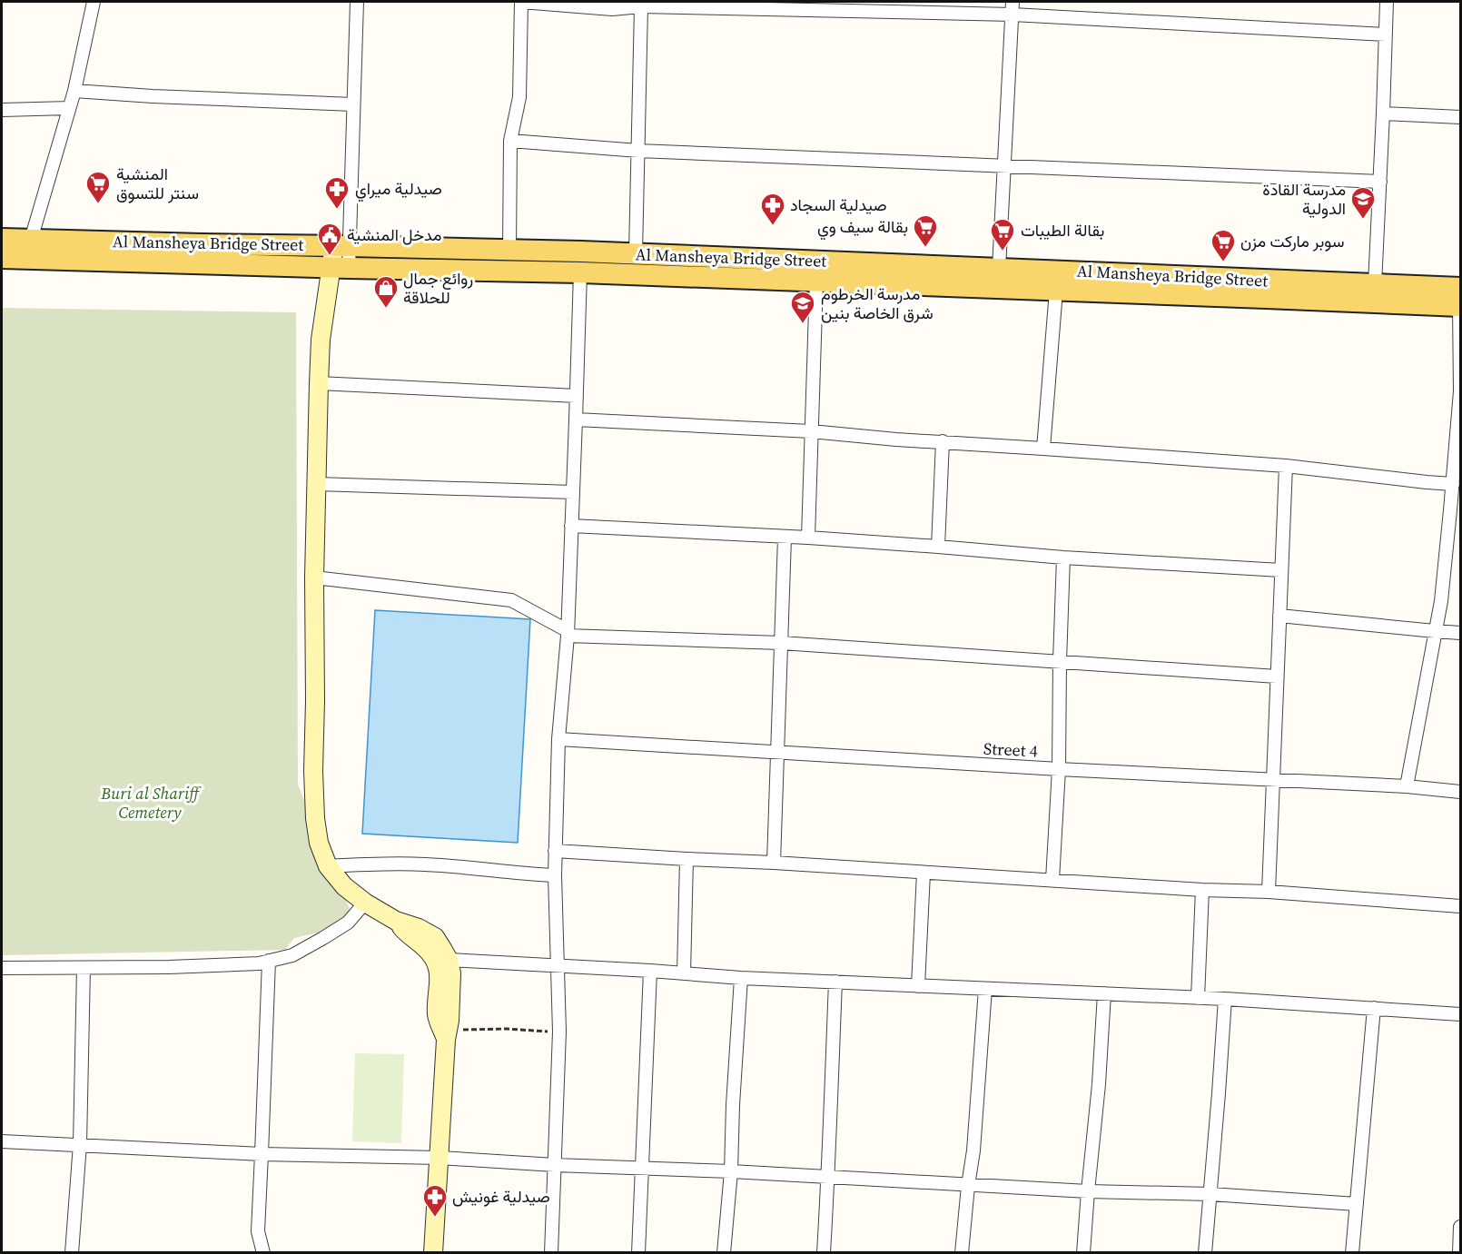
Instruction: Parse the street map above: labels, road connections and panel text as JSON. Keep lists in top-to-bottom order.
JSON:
{
  "streets": {
    "main road": ["Al Mansheya Bridge Street"],
    "street": ["Street 4"]
  },
  "parks": ["Buri al Shariff Cemetery"],
  "places": {
    "supermarket": [
      "المنشية سنتر للتسوق",
      "بقالة سيف وي",
      "بقالة الطيبات",
      "سوبر ماركت مزن"
    ],
    "pharmacy": ["صيدلية ميراي", "صيدلية السجاد", "صيدلية غونيش"],
    "school or university": ["مدرسة القادة الدولية", "مدرسة الخرطوم شرق الخاصة بنين"],
    "public building": ["مدخل المنشية"],
    "shop": ["روائع جمال للحلاقة"]
  }
}
